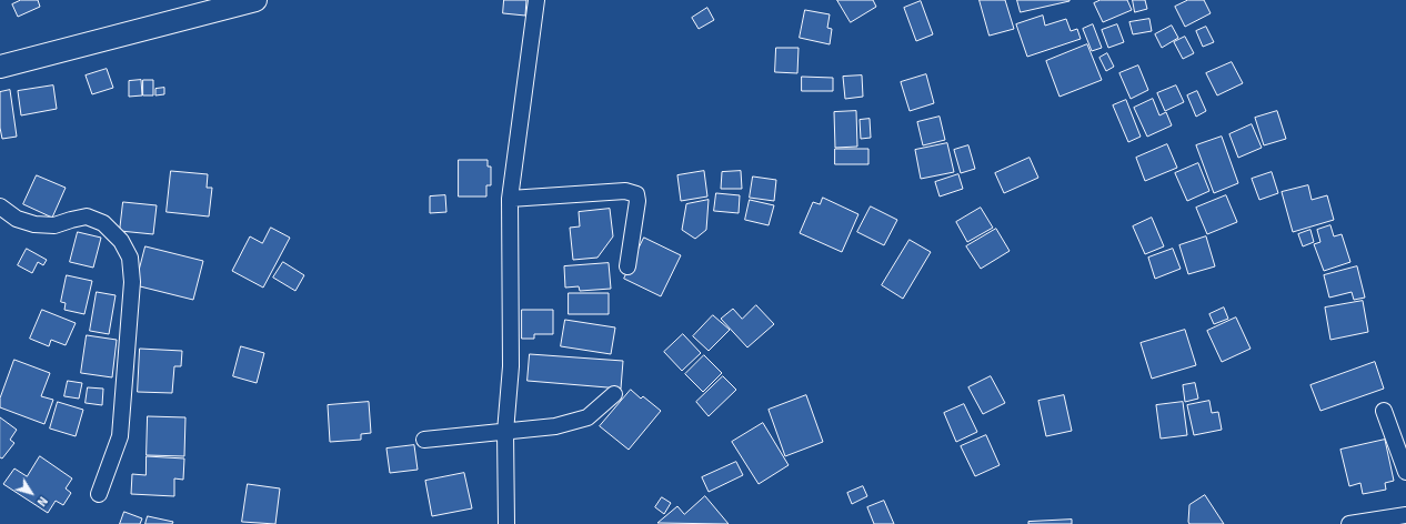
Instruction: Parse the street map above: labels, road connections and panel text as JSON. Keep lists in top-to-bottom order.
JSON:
{
  "north": "bottom right"
}
